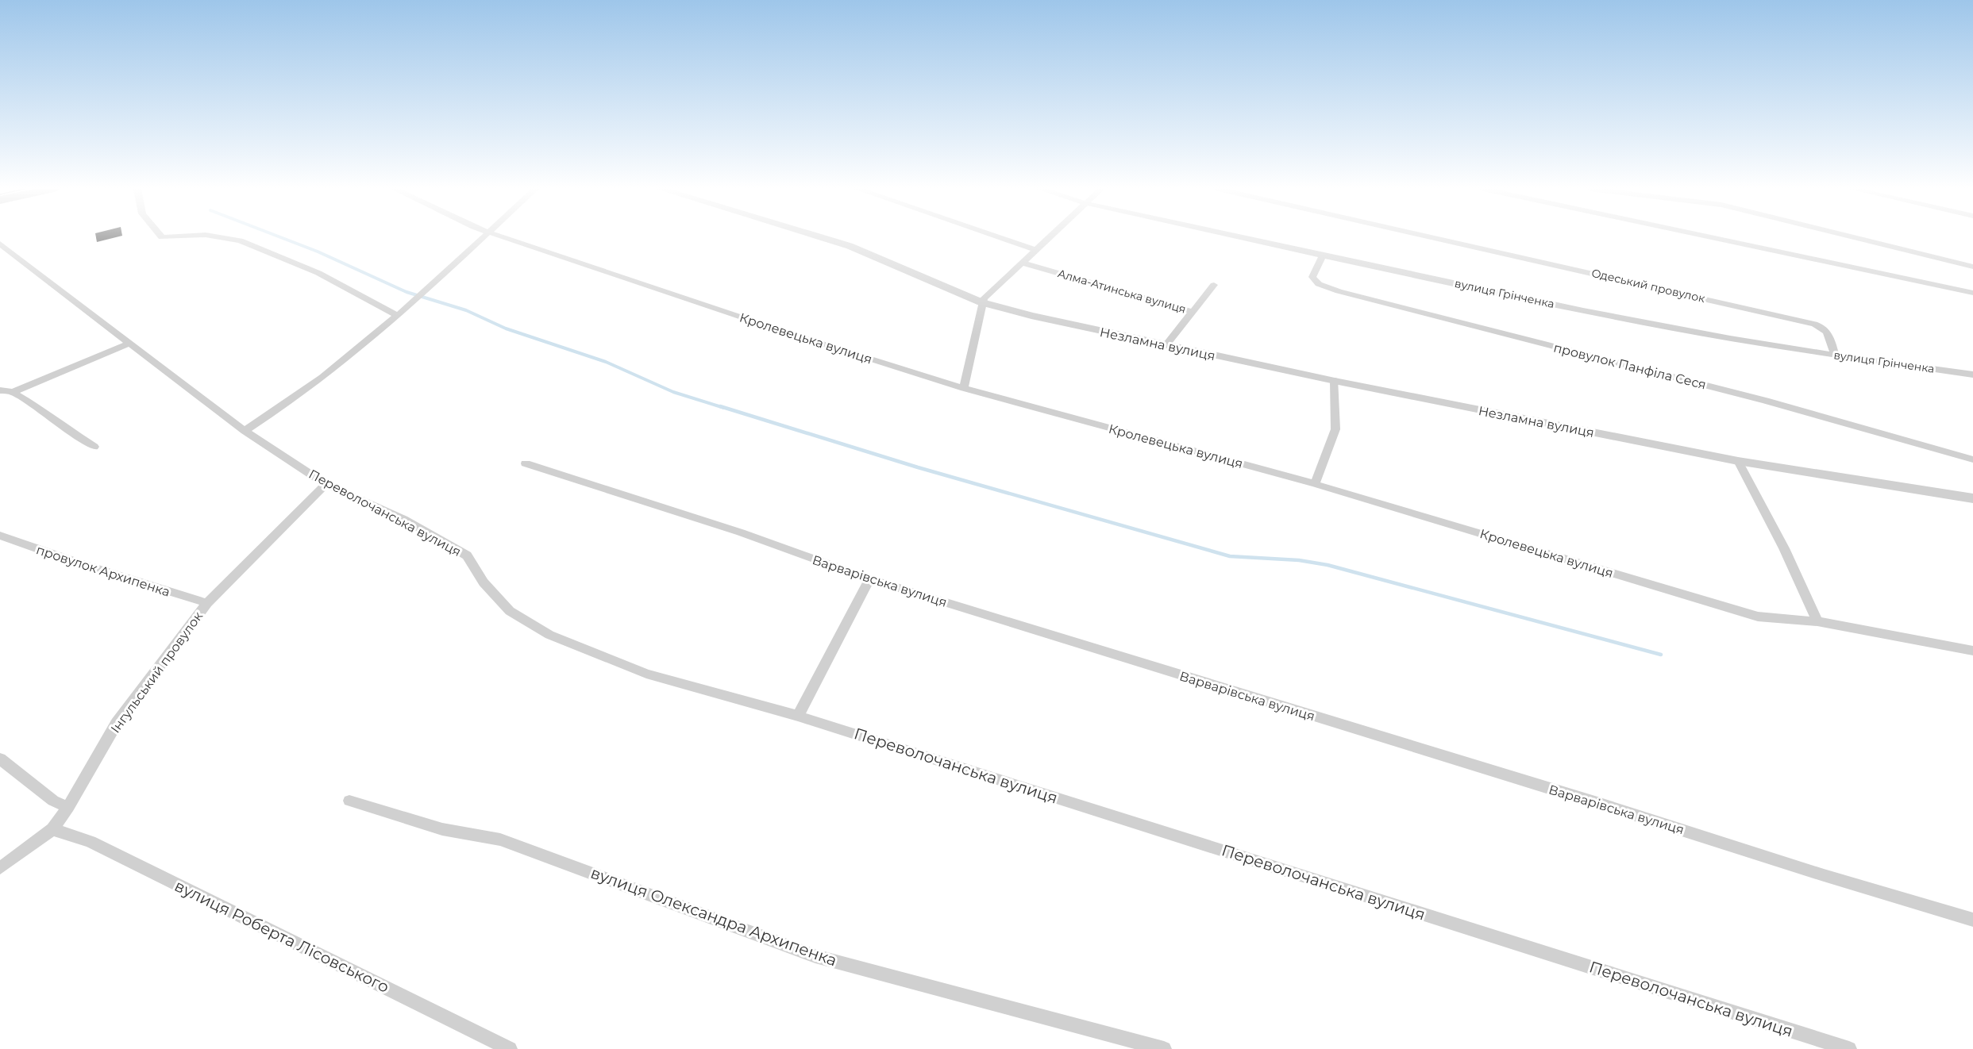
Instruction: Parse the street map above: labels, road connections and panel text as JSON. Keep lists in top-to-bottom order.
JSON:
{
  "streets": {
    "street": [
      "Одеський провулок",
      "Алма-Атинська вулиця",
      "вулиця Грінченка",
      "Кролевецька вулиця",
      "Незламна вулиця",
      "провулок Панфіла Сеся",
      "Переволочанська вулиця",
      "провулок Архипенка",
      "Варварівська вулиця",
      "Інгульський провулок",
      "вулиця Олександра Архипенка",
      "вулиця Роберта Лісовського"
    ]
  },
  "crossings": [
    ["Одеський провулок", "вулиця Грінченка"],
    ["вулиця Грінченка", "провулок Панфіла Сеся"],
    ["Переволочанська вулиця", "Інгульський провулок"],
    ["провулок Архипенка", "Інгульський провулок"],
    ["Інгульський провулок", "вулиця Роберта Лісовського"]
  ]
}
